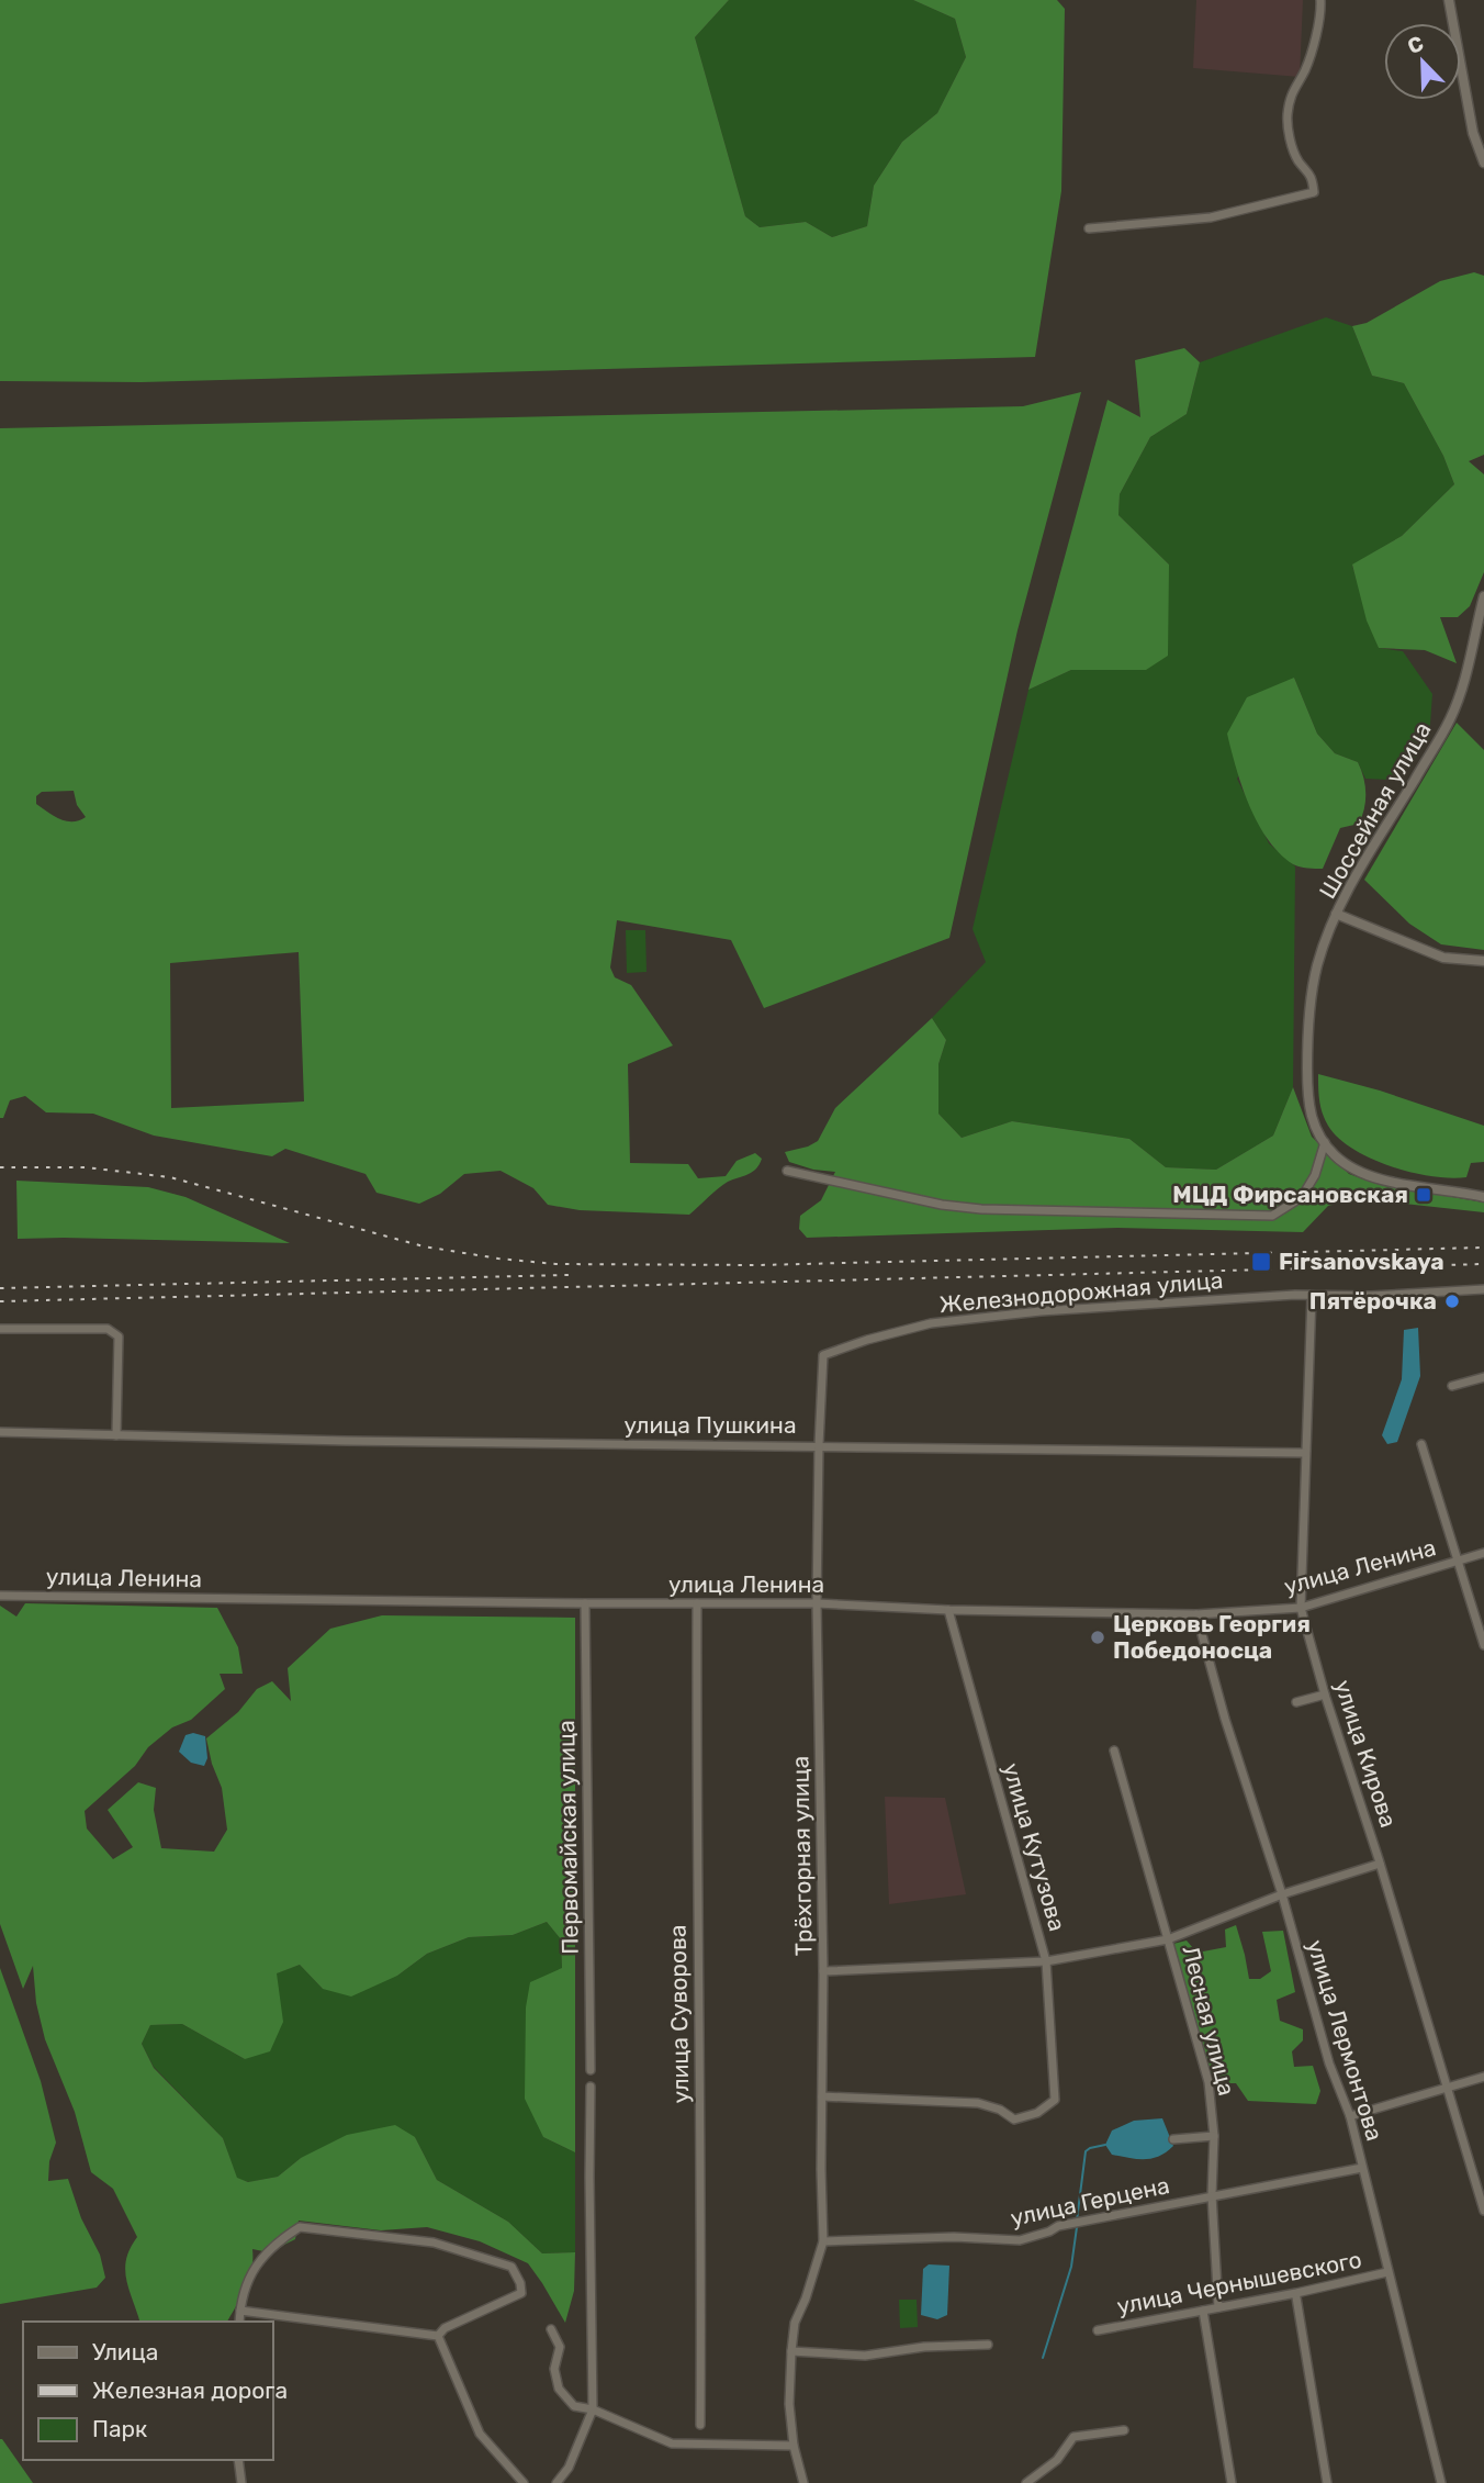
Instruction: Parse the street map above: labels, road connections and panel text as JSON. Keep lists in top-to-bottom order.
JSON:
{
  "streets": {
    "street": [
      "Шоссейная улица",
      "Железнодорожная улица",
      "улица Пушкина",
      "улица Ленина",
      "улица Кирова",
      "Первомайская улица",
      "улица Кутузова",
      "Трёхгорная улица",
      "улица Суворова",
      "Лесная улица",
      "улица Лермонтова",
      "улица Герцена",
      "улица Чернышевского"
    ]
  },
  "crossings": [
    ["Железнодорожная улица", "улица Кирова"],
    ["Железнодорожная улица", "Трёхгорная улица"],
    ["улица Пушкина", "улица Кирова"],
    ["улица Пушкина", "Трёхгорная улица"],
    ["улица Ленина", "улица Кирова"],
    ["улица Ленина", "Первомайская улица"],
    ["улица Ленина", "улица Кутузова"],
    ["улица Ленина", "Трёхгорная улица"],
    ["улица Ленина", "улица Суворова"],
    ["улица Ленина", "улица Лермонтова"],
    ["улица Кутузова", "Трёхгорная улица"],
    ["Трёхгорная улица", "улица Герцена"],
    ["Лесная улица", "улица Герцена"],
    ["Лесная улица", "улица Чернышевского"],
    ["улица Лермонтова", "улица Герцена"],
    ["улица Лермонтова", "улица Чернышевского"]
  ],
  "places": {
    "transit": ["МЦД Фирсановская", "Firsanovskaya"],
    "other": ["Пятёрочка", "Церковь Георгия Победоносца"]
  },
  "legend": ["Улица", "Железная дорога", "Парк"],
  "north": "top left"
}
